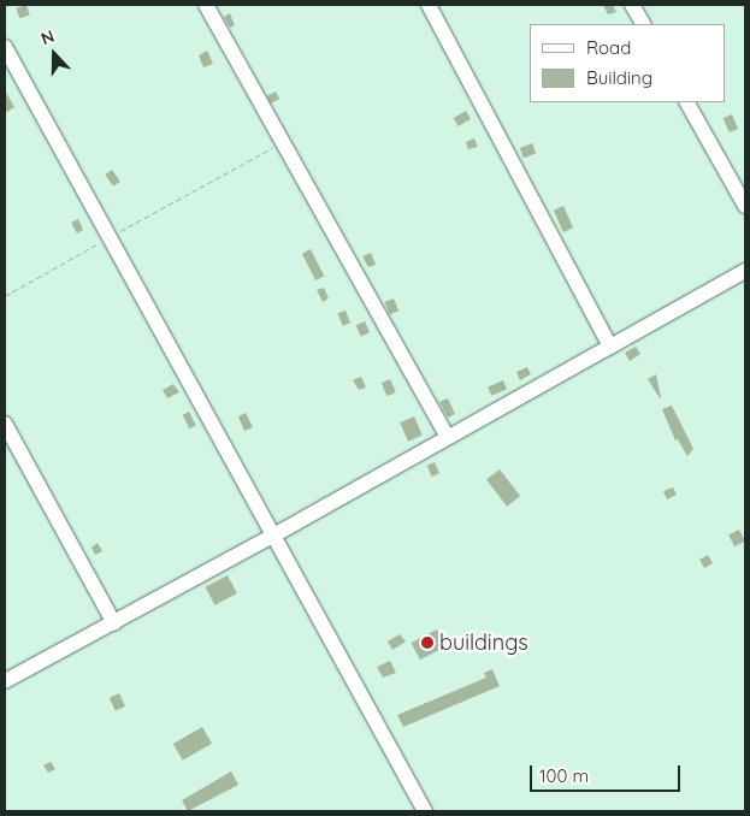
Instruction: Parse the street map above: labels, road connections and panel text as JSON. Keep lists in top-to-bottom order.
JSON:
{
  "places": ["buildings"],
  "legend": ["Road", "Building"],
  "scale_bar": "100 m",
  "north": "top"
}
